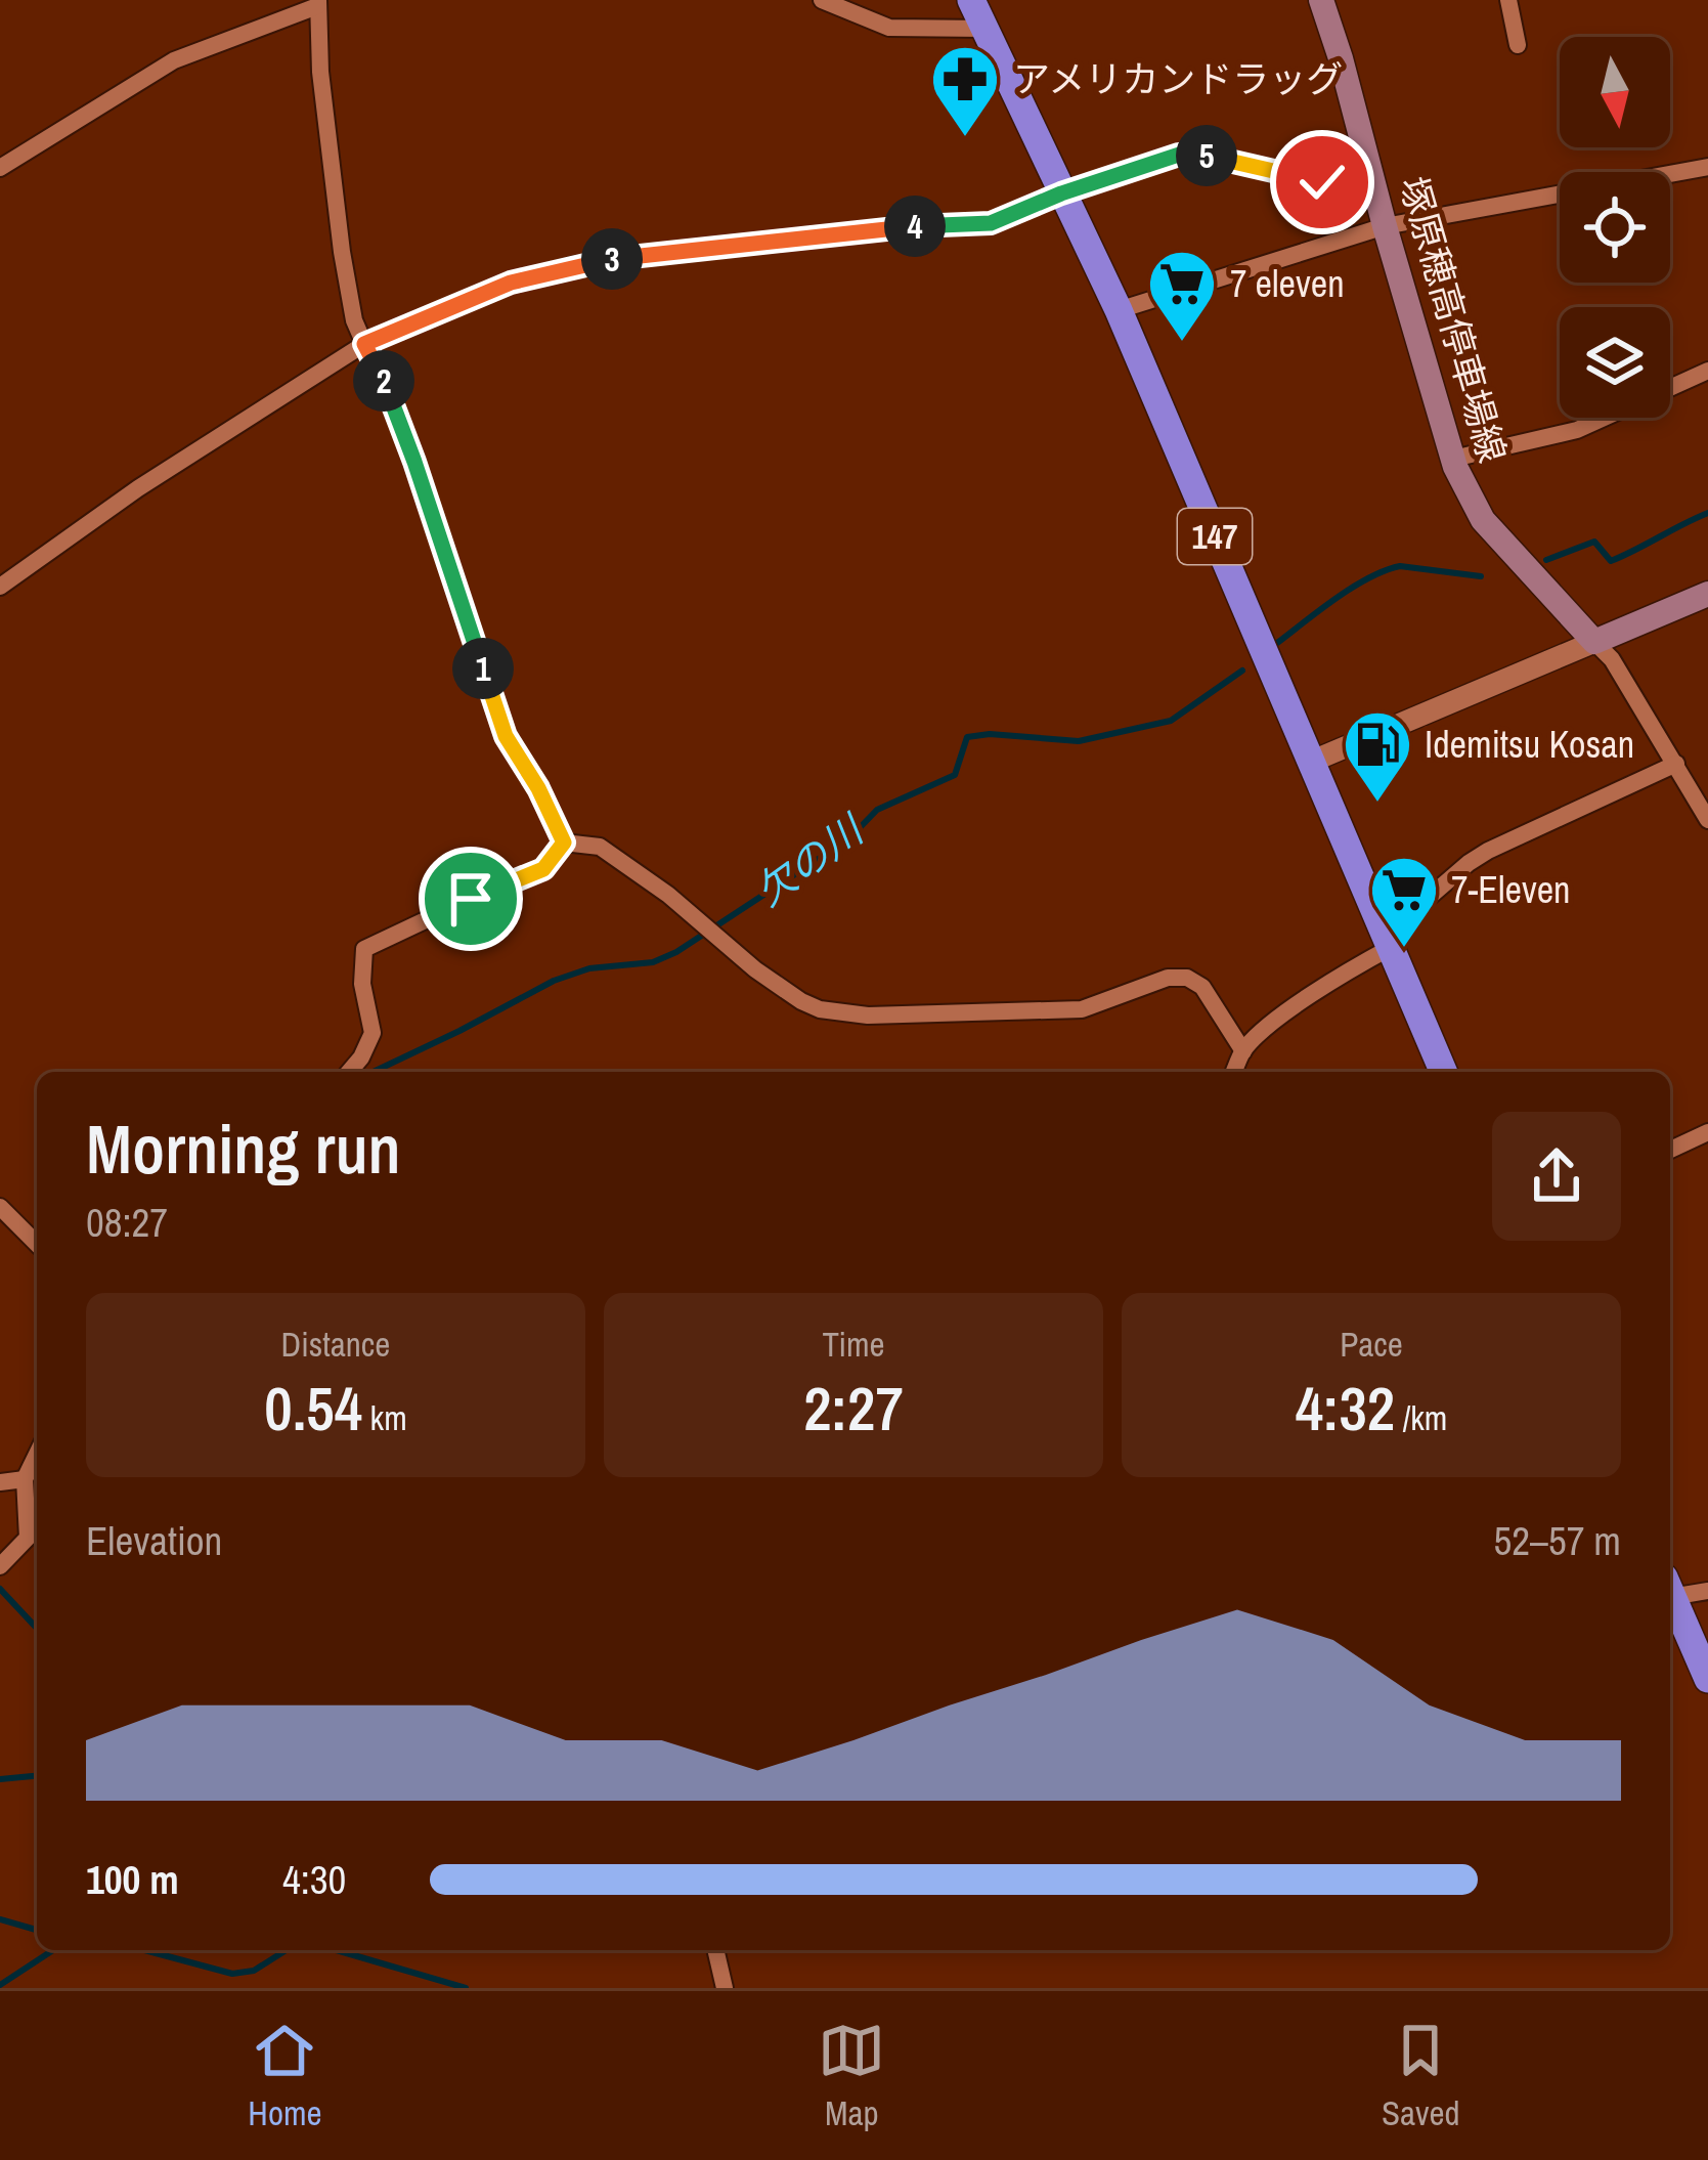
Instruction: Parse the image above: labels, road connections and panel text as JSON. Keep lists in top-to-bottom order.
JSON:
{
  "streets": {
    "highway": ["147"],
    "main road": ["塚原穂高停車場線"]
  },
  "water": ["欠の川"],
  "places": {
    "pharmacy": ["アメリカンドラッグ"],
    "supermarket": ["7 eleven", "7-Eleven"],
    "fuel station": ["Idemitsu Kosan"]
  },
  "north": "bottom",
  "page": {
    "pins": [
      "5",
      "4",
      "3",
      "2",
      "1"
    ],
    "heading": ["Morning run", "08:27"],
    "stats": [
      ["Distance", "0.54 km"],
      ["Time", "2:27"],
      ["Pace", "4:32 /km"]
    ],
    "chart": ["Elevation", "52–57 m"],
    "list": [
      {
        "name": "100 m",
        "note": "4:30"
      }
    ],
    "tabs": ["Home", "Map", "Saved"]
  }
}
